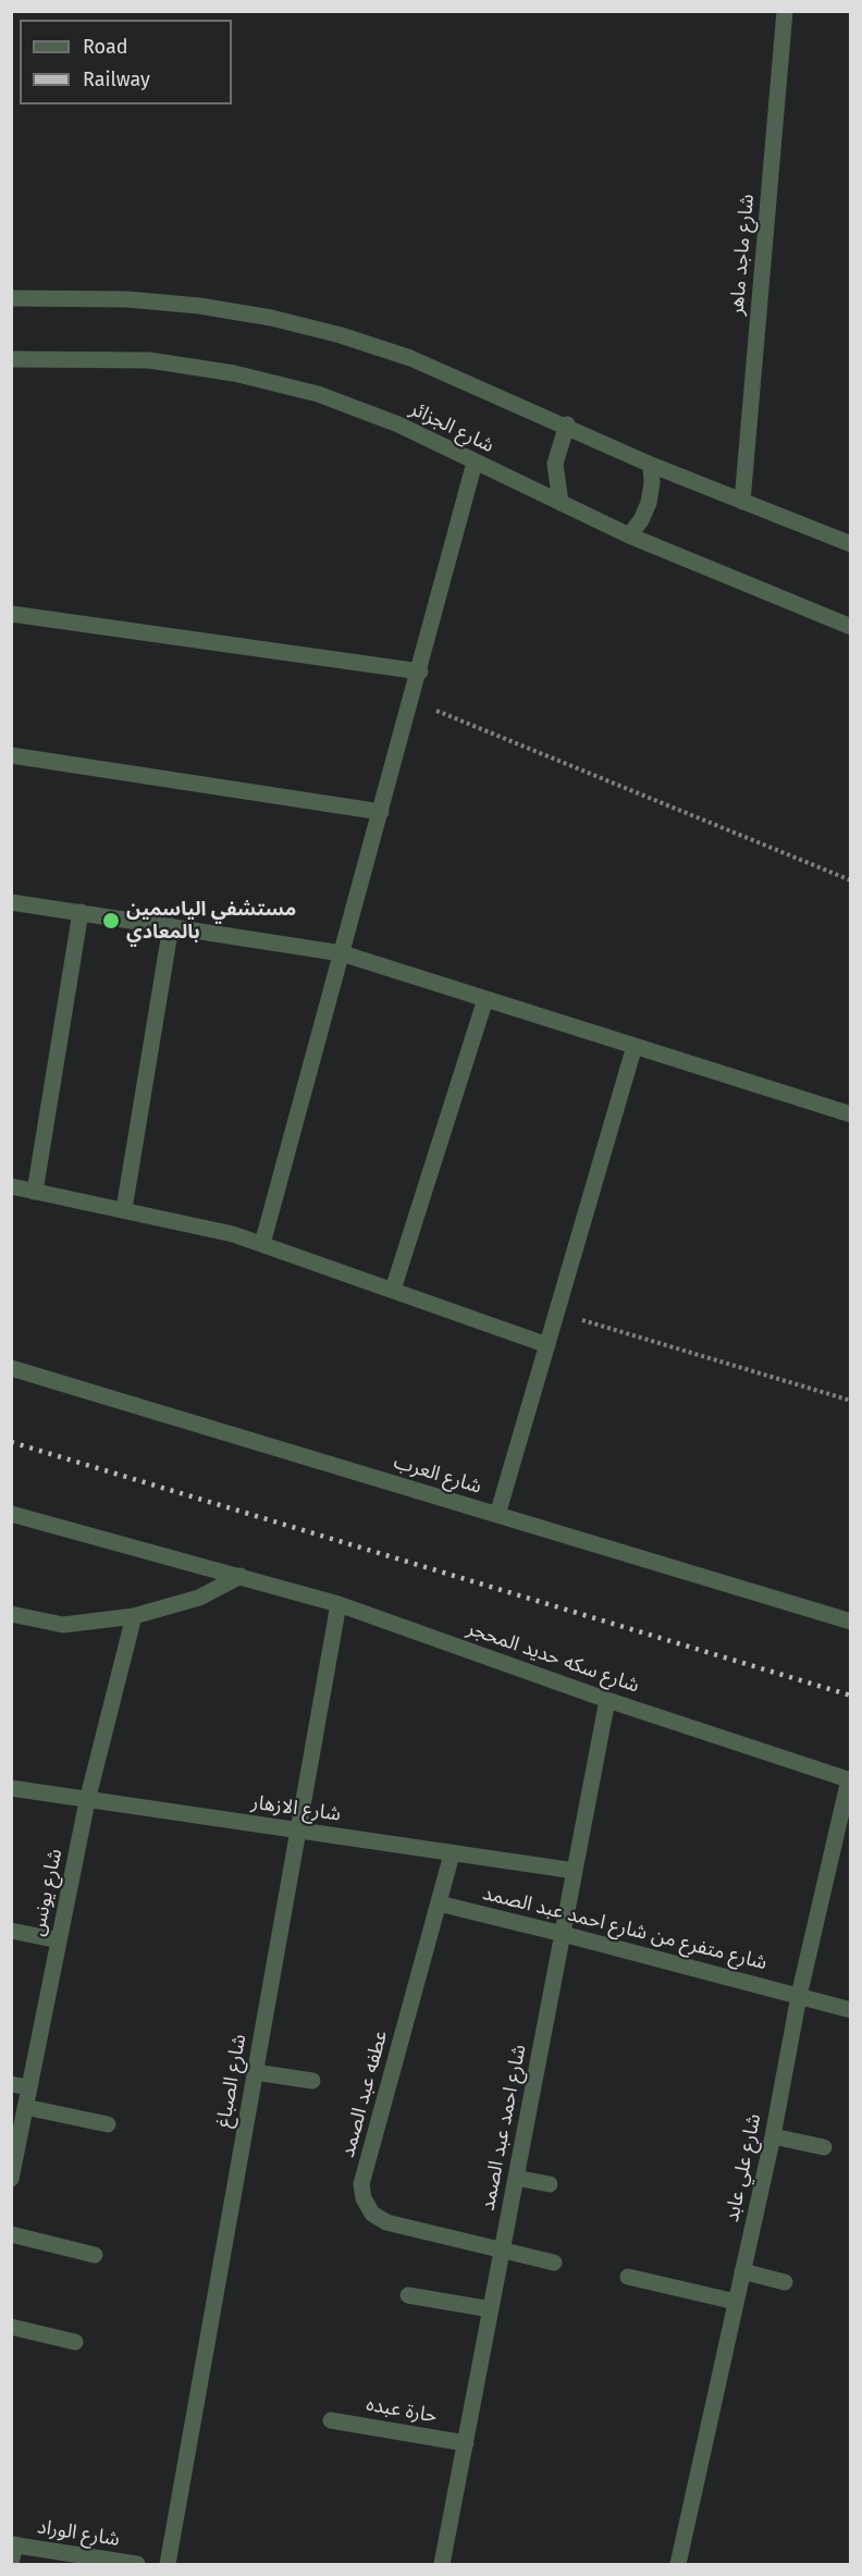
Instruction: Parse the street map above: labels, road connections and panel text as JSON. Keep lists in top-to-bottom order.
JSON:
{
  "streets": {
    "street": [
      "شارع ماجد ماهر",
      "شارع الجزائر",
      "شارع العرب",
      "شارع سكه حديد المحجر",
      "شارع الازهار",
      "شارع يونس",
      "شارع متفرع من شارع احمد عبد الصمد",
      "شارع الصباغ",
      "عطفه عبد الصمد",
      "شارع احمد عبد الصمد",
      "شارع علي عابد",
      "حارة عبده",
      "شارع الوراد"
    ]
  },
  "crossings": [
    ["شارع سكه حديد المحجر", "شارع الصباغ"],
    ["شارع سكه حديد المحجر", "شارع احمد عبد الصمد"],
    ["شارع سكه حديد المحجر", "شارع علي عابد"],
    ["شارع الازهار", "شارع يونس"],
    ["شارع الازهار", "شارع الصباغ"],
    ["شارع الازهار", "عطفه عبد الصمد"],
    ["شارع الازهار", "شارع احمد عبد الصمد"],
    ["شارع متفرع من شارع احمد عبد الصمد", "عطفه عبد الصمد"],
    ["شارع متفرع من شارع احمد عبد الصمد", "شارع احمد عبد الصمد"],
    ["شارع متفرع من شارع احمد عبد الصمد", "شارع علي عابد"],
    ["عطفه عبد الصمد", "شارع احمد عبد الصمد"],
    ["شارع احمد عبد الصمد", "حارة عبده"]
  ],
  "places": ["مستشفي الياسمين بالمعادي"],
  "legend": ["Road", "Railway"]
}
